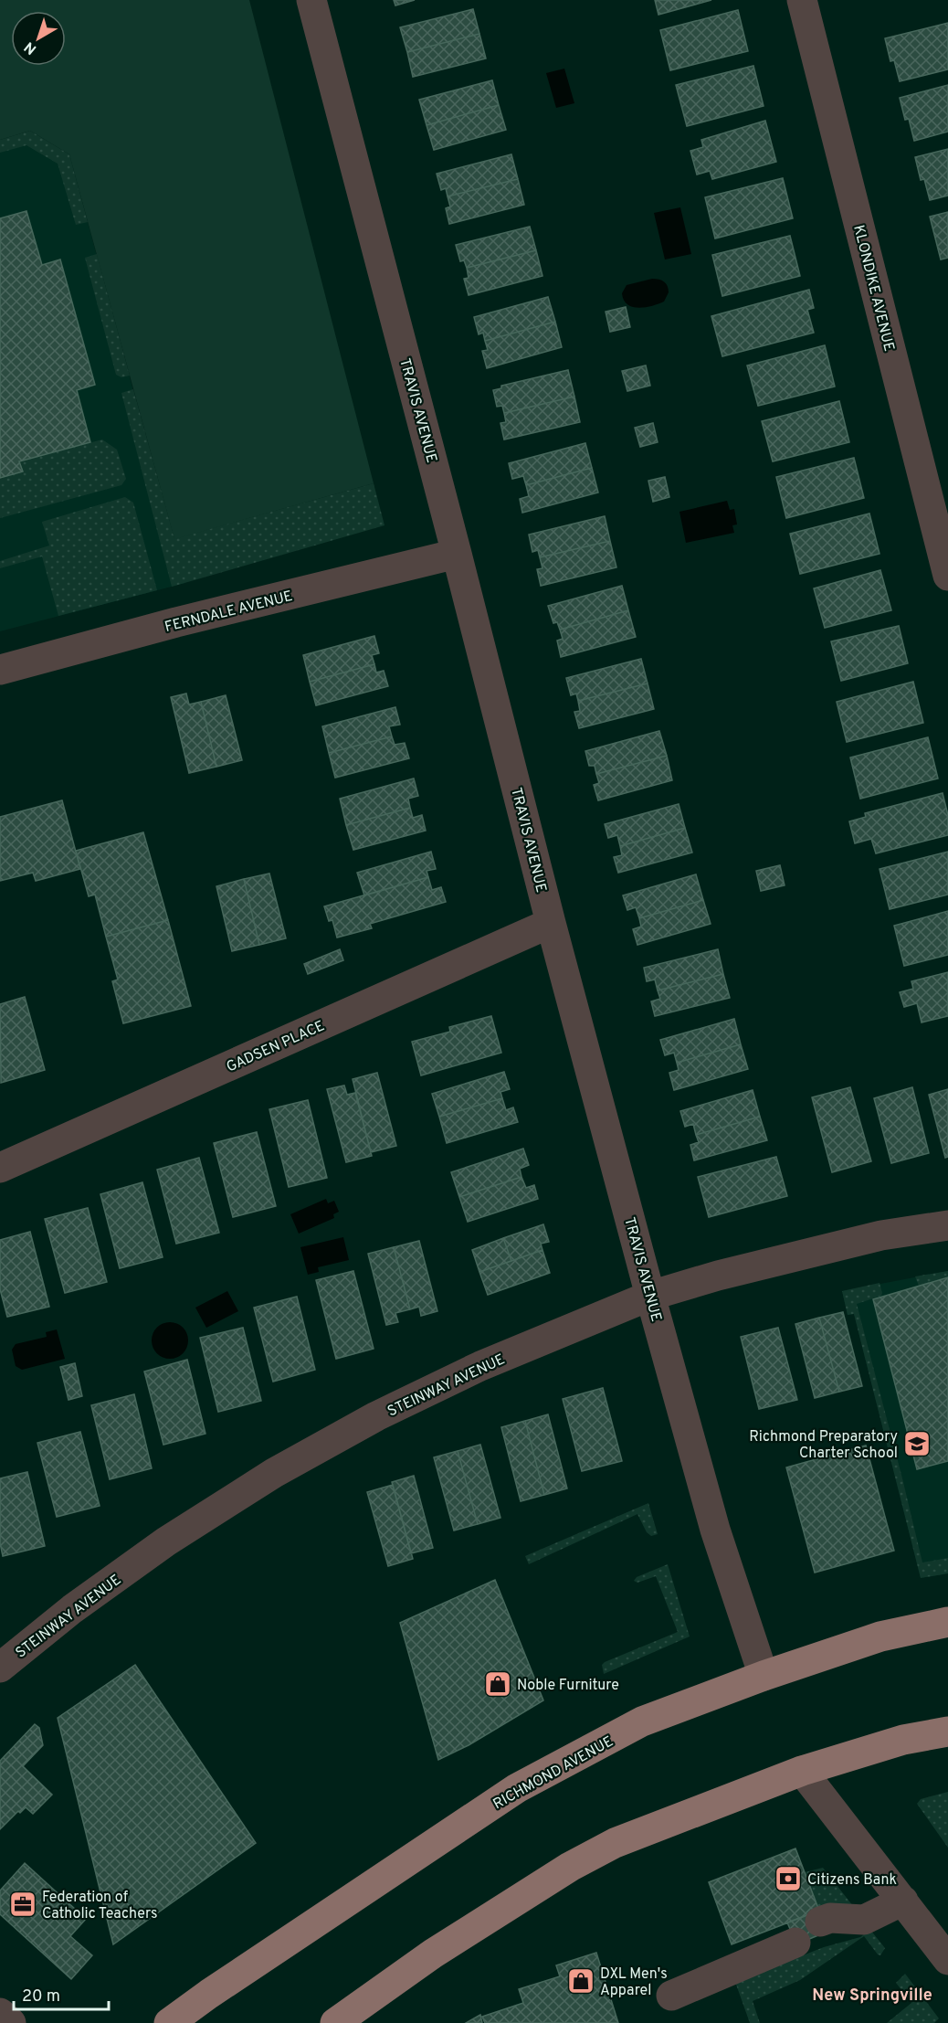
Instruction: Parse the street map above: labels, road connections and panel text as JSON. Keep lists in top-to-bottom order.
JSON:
{
  "streets": {
    "main road": ["RICHMOND AVENUE"],
    "street": [
      "KLONDIKE AVENUE",
      "TRAVIS AVENUE",
      "FERNDALE AVENUE",
      "GADSEN PLACE",
      "STEINWAY AVENUE"
    ]
  },
  "crossings": [
    ["TRAVIS AVENUE", "FERNDALE AVENUE"],
    ["TRAVIS AVENUE", "GADSEN PLACE"],
    ["TRAVIS AVENUE", "STEINWAY AVENUE"],
    ["TRAVIS AVENUE", "RICHMOND AVENUE"]
  ],
  "districts": ["New Springville"],
  "places": {
    "school or university": ["Richmond Preparatory Charter School"],
    "shop": ["Noble Furniture", "DXL Men's Apparel"],
    "bank": ["Citizens Bank"],
    "office": ["Federation of Catholic Teachers"]
  },
  "scale_bar": "20 m",
  "north": "bottom left"
}
